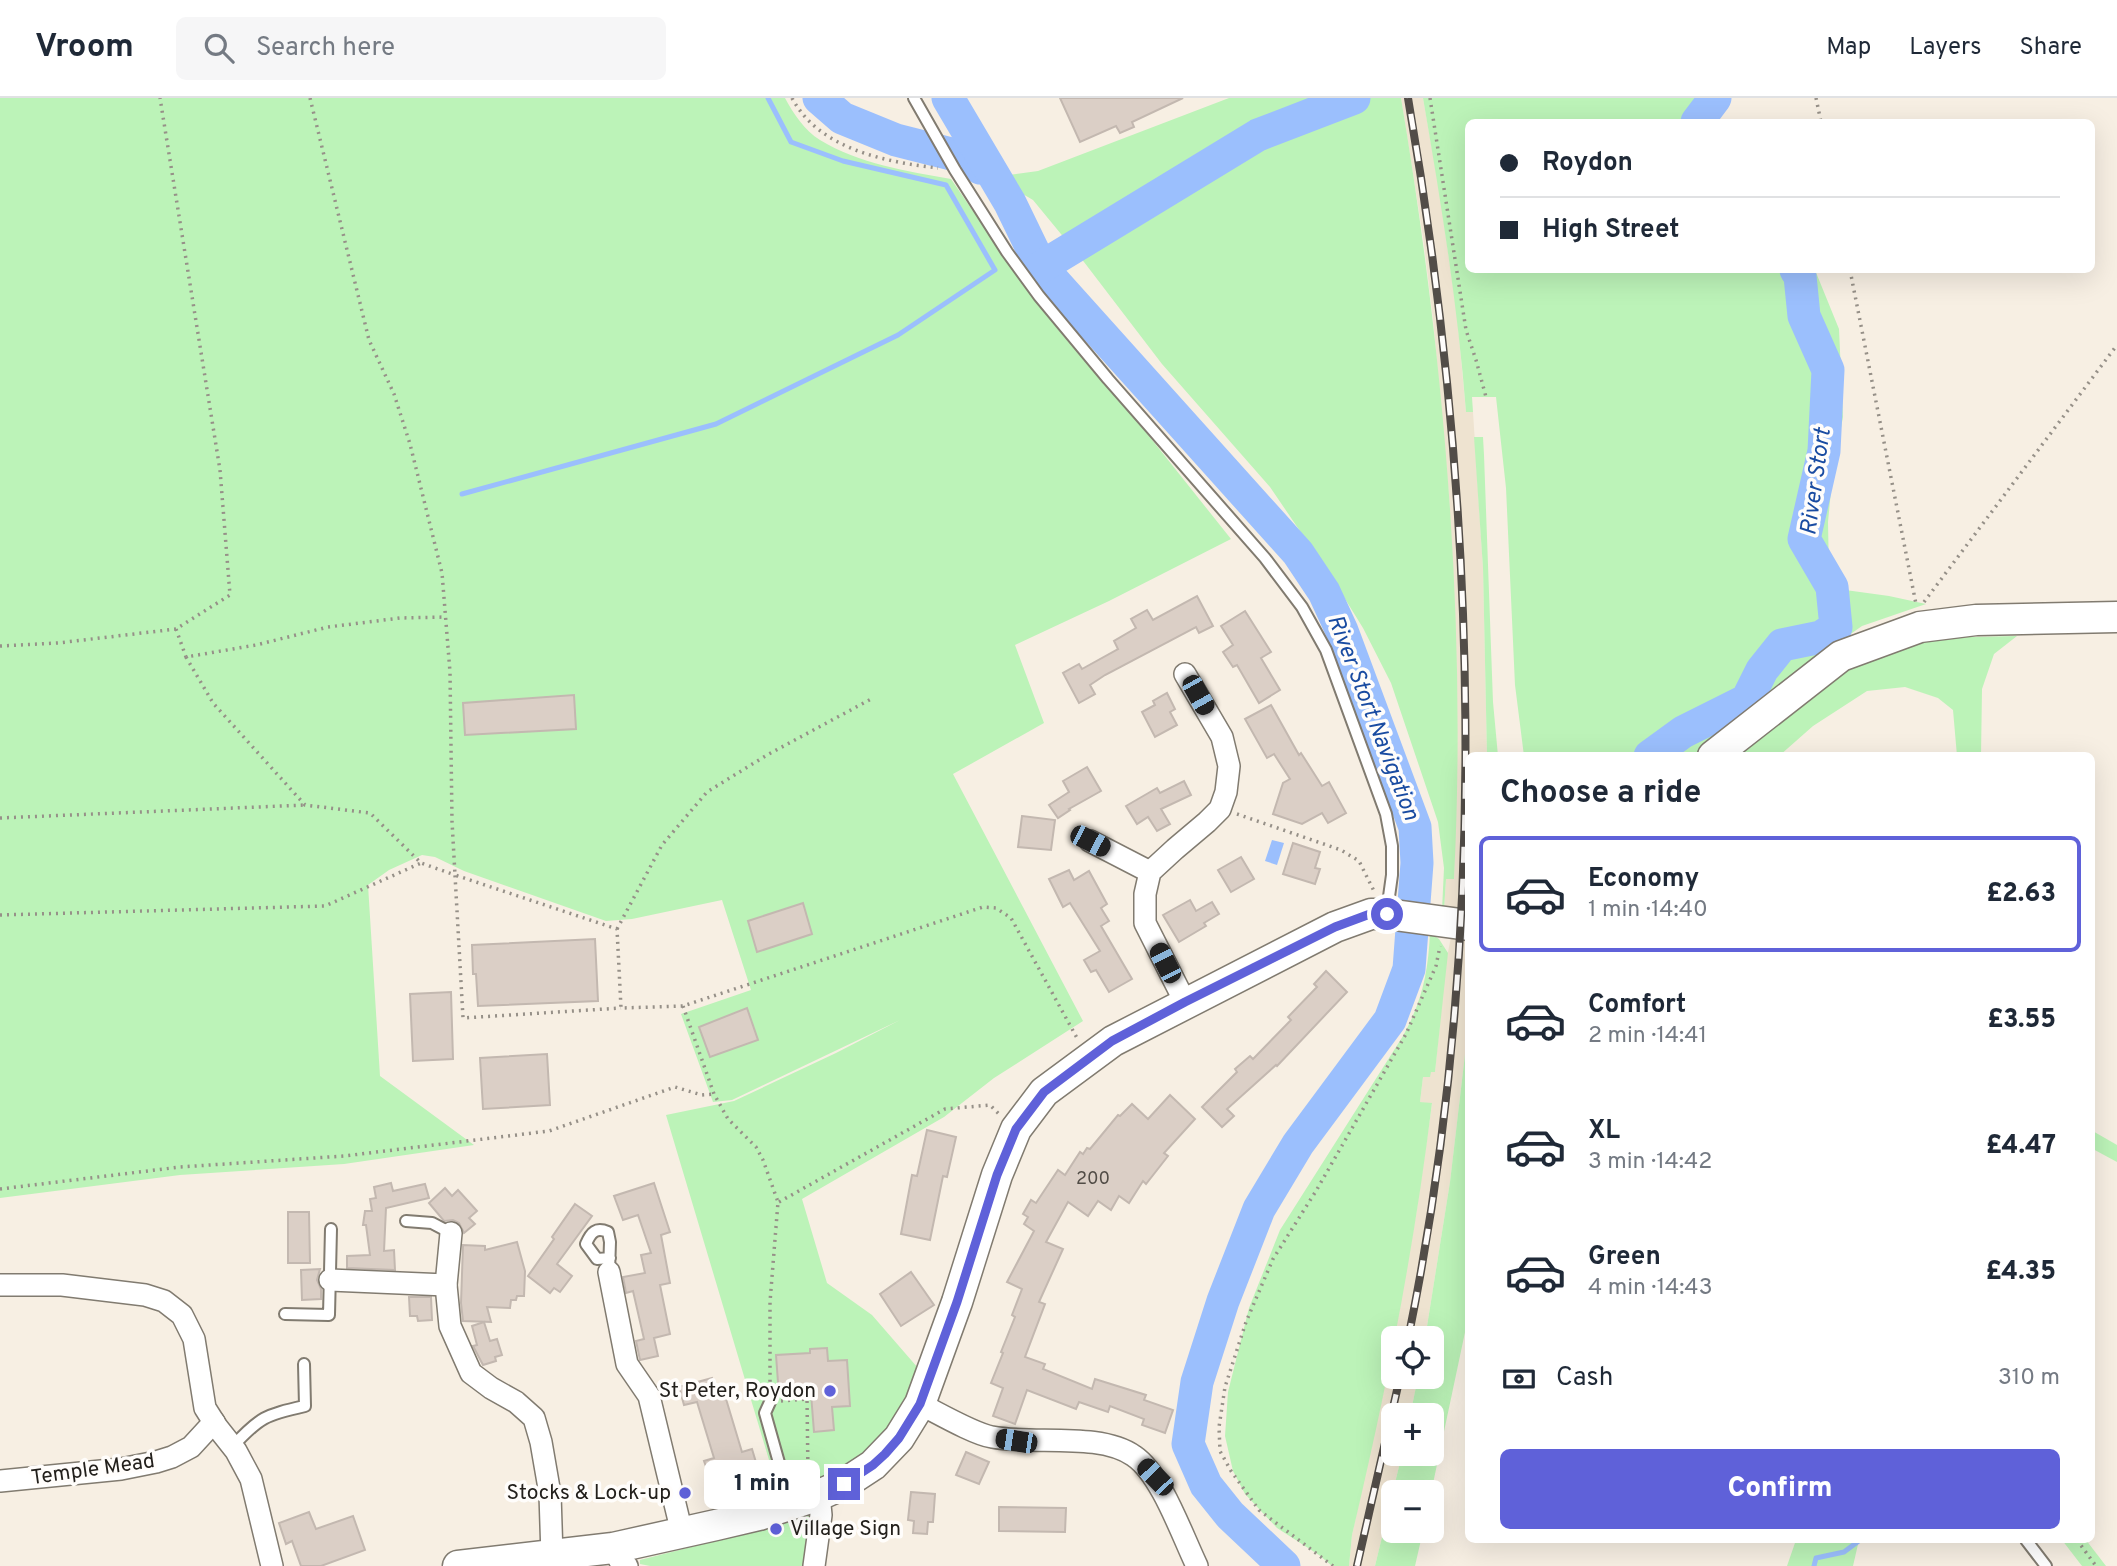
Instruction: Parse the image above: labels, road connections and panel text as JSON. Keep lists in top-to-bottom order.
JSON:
{
  "streets": {
    "street": ["Temple Mead"]
  },
  "water": ["River Stort", "River Stort Navigation"],
  "places": ["St Peter, Roydon", "Stocks & Lock-up", "Village Sign"],
  "house_numbers": ["200"],
  "page": {
    "header": "Vroom",
    "search": "Search here",
    "nav": ["Map", "Layers", "Share"],
    "banner": ["Roydon", "High Street"],
    "heading": "Choose a ride",
    "list": [
      {
        "name": "Economy",
        "note": "1 min · 14:40",
        "value": "£2.63"
      },
      {
        "name": "Comfort",
        "note": "2 min · 14:41",
        "value": "£3.55"
      },
      {
        "name": "XL",
        "note": "3 min · 14:42",
        "value": "£4.47"
      },
      {
        "name": "Green",
        "note": "4 min · 14:43",
        "value": "£4.35"
      }
    ],
    "map_buttons": ["+", "−"],
    "pay": ["Cash", "310 m"],
    "buttons": "Confirm",
    "bubble": "1 min"
  }
}
